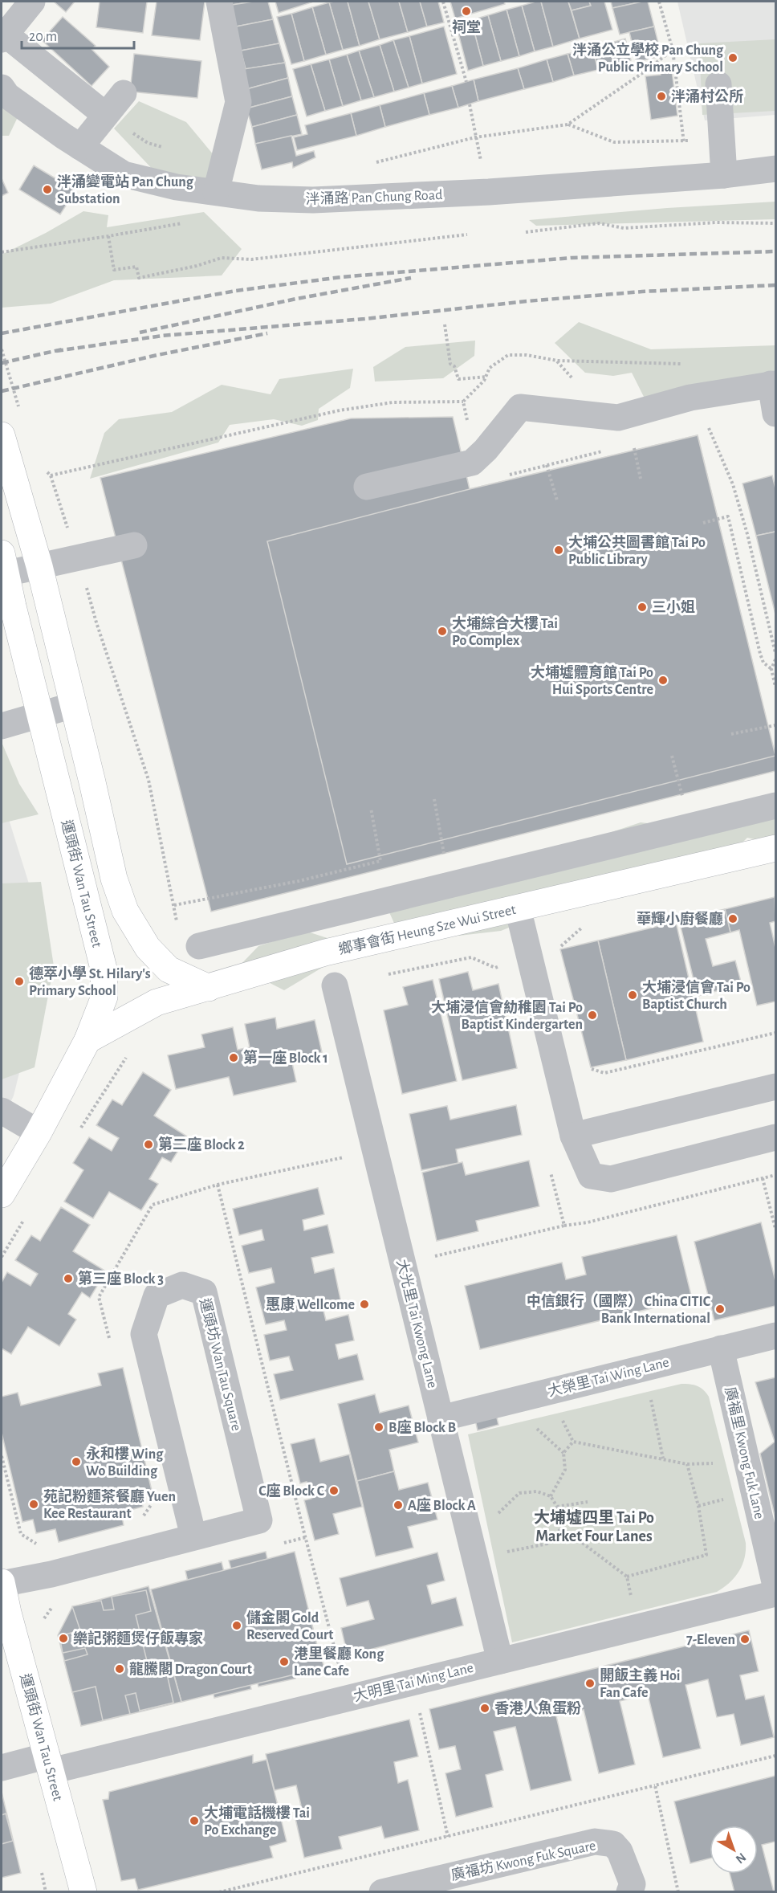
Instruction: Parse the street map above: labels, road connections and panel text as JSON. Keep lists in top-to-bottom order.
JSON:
{
  "streets": {
    "main road": ["運頭街 Wan Tau Street", "鄉事會街 Heung Sze Wui Street"],
    "street": [
      "泮涌路 Pan Chung Road",
      "大光里 Tai Kwong Lane",
      "運頭坊 Wan Tau Square",
      "大榮里 Tai Wing Lane",
      "廣福里 Kwong Fuk Lane",
      "大明里 Tai Ming Lane",
      "廣福坊 Kwong Fuk Square"
    ]
  },
  "crossings": [
    ["運頭街 Wan Tau Street", "鄉事會街 Heung Sze Wui Street"],
    ["運頭街 Wan Tau Street", "運頭坊 Wan Tau Square"],
    ["運頭街 Wan Tau Street", "大明里 Tai Ming Lane"],
    ["大光里 Tai Kwong Lane", "大榮里 Tai Wing Lane"],
    ["大光里 Tai Kwong Lane", "大明里 Tai Ming Lane"],
    ["大榮里 Tai Wing Lane", "廣福里 Kwong Fuk Lane"]
  ],
  "districts": ["大埔墟四里 Tai Po Market Four Lanes"],
  "places": [
    "祠堂",
    "泮涌公立學校 Pan Chung Public Primary School",
    "泮涌村公所",
    "泮涌變電站 Pan Chung Substation",
    "大埔公共圖書館 Tai Po Public Library",
    "三小姐",
    "大埔綜合大樓 Tai Po Complex",
    "大埔墟體育館 Tai Po Hui Sports Centre",
    "華輝小廚餐廳",
    "德萃小學 St. Hilary's Primary School",
    "大埔浸信會 Tai Po Baptist Church",
    "大埔浸信會糼稚園 Tai Po Baptist Kindergarten",
    "第一座 Block 1",
    "第二座 Block 2",
    "第三座 Block 3",
    "惠康 Wellcome",
    "中信銀行（國際） China CITIC Bank International",
    "B座 Block B",
    "永和樓 Wing Wo Building",
    "C座 Block C",
    "苑記粉麵茶餐廳 Yuen Kee Restaurant",
    "A座 Block A",
    "儲金閣 Gold Reserved Court",
    "樂記粥麵煲仔飯專家",
    "7-Eleven",
    "港里餐廳 Kong Lane Cafe",
    "龍騰閣 Dragon Court",
    "開飯主義 Hoi Fan Cafe",
    "香港人魚蛋粉",
    "大埔電話機樓 Tai Po Exchange"
  ],
  "scale_bar": "20 m",
  "north": "bottom right"
}
